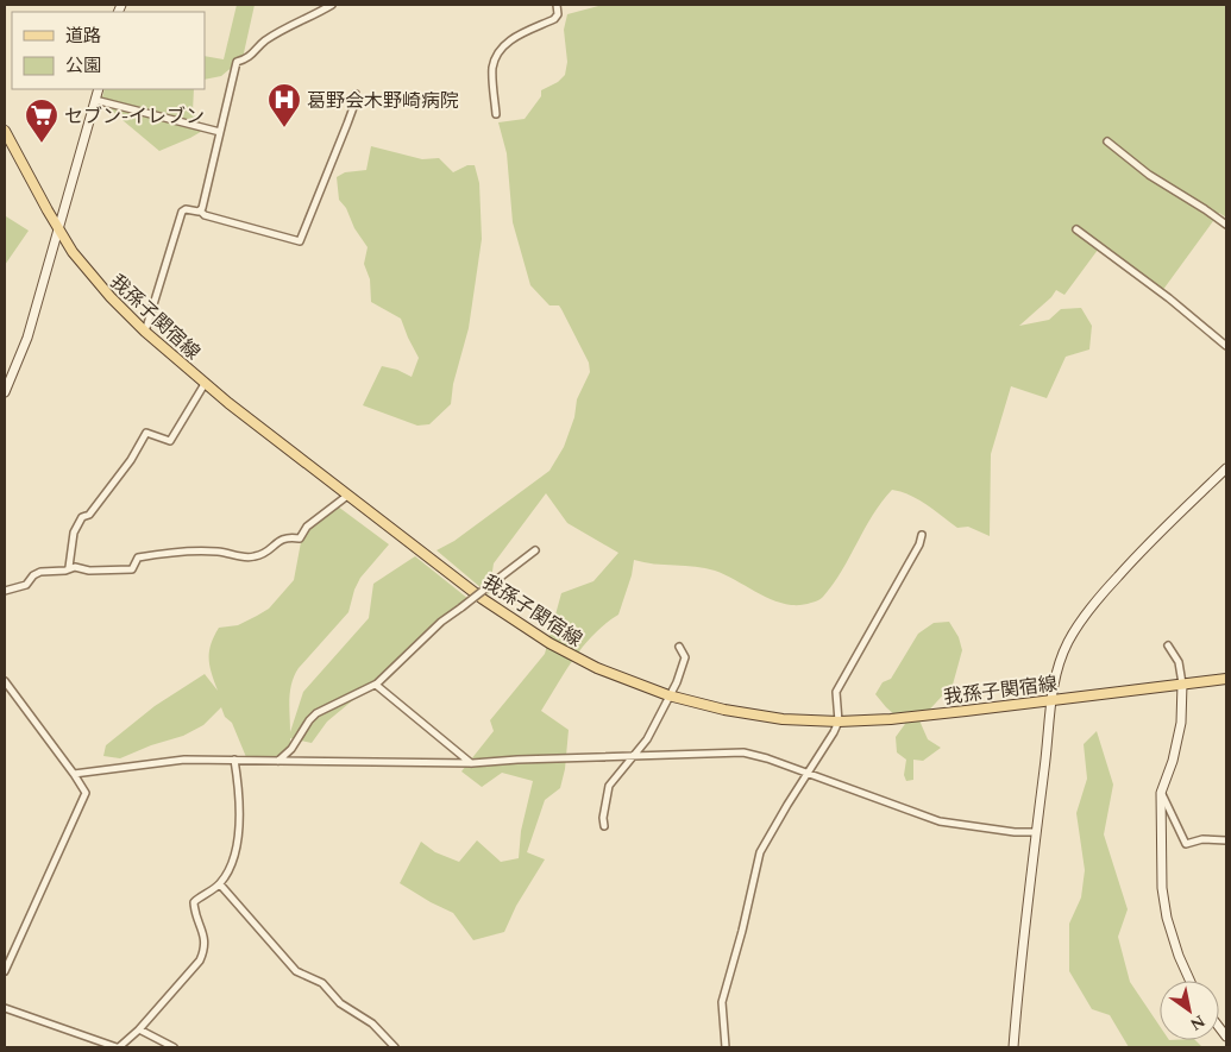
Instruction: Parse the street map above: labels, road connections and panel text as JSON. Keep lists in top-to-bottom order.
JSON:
{
  "streets": {
    "main road": ["我孫子関宿線"]
  },
  "places": {
    "hospital": ["葛野会木野崎病院"],
    "supermarket": ["セブン-イレブン"]
  },
  "legend": ["道路", "公園"],
  "north": "bottom right"
}
